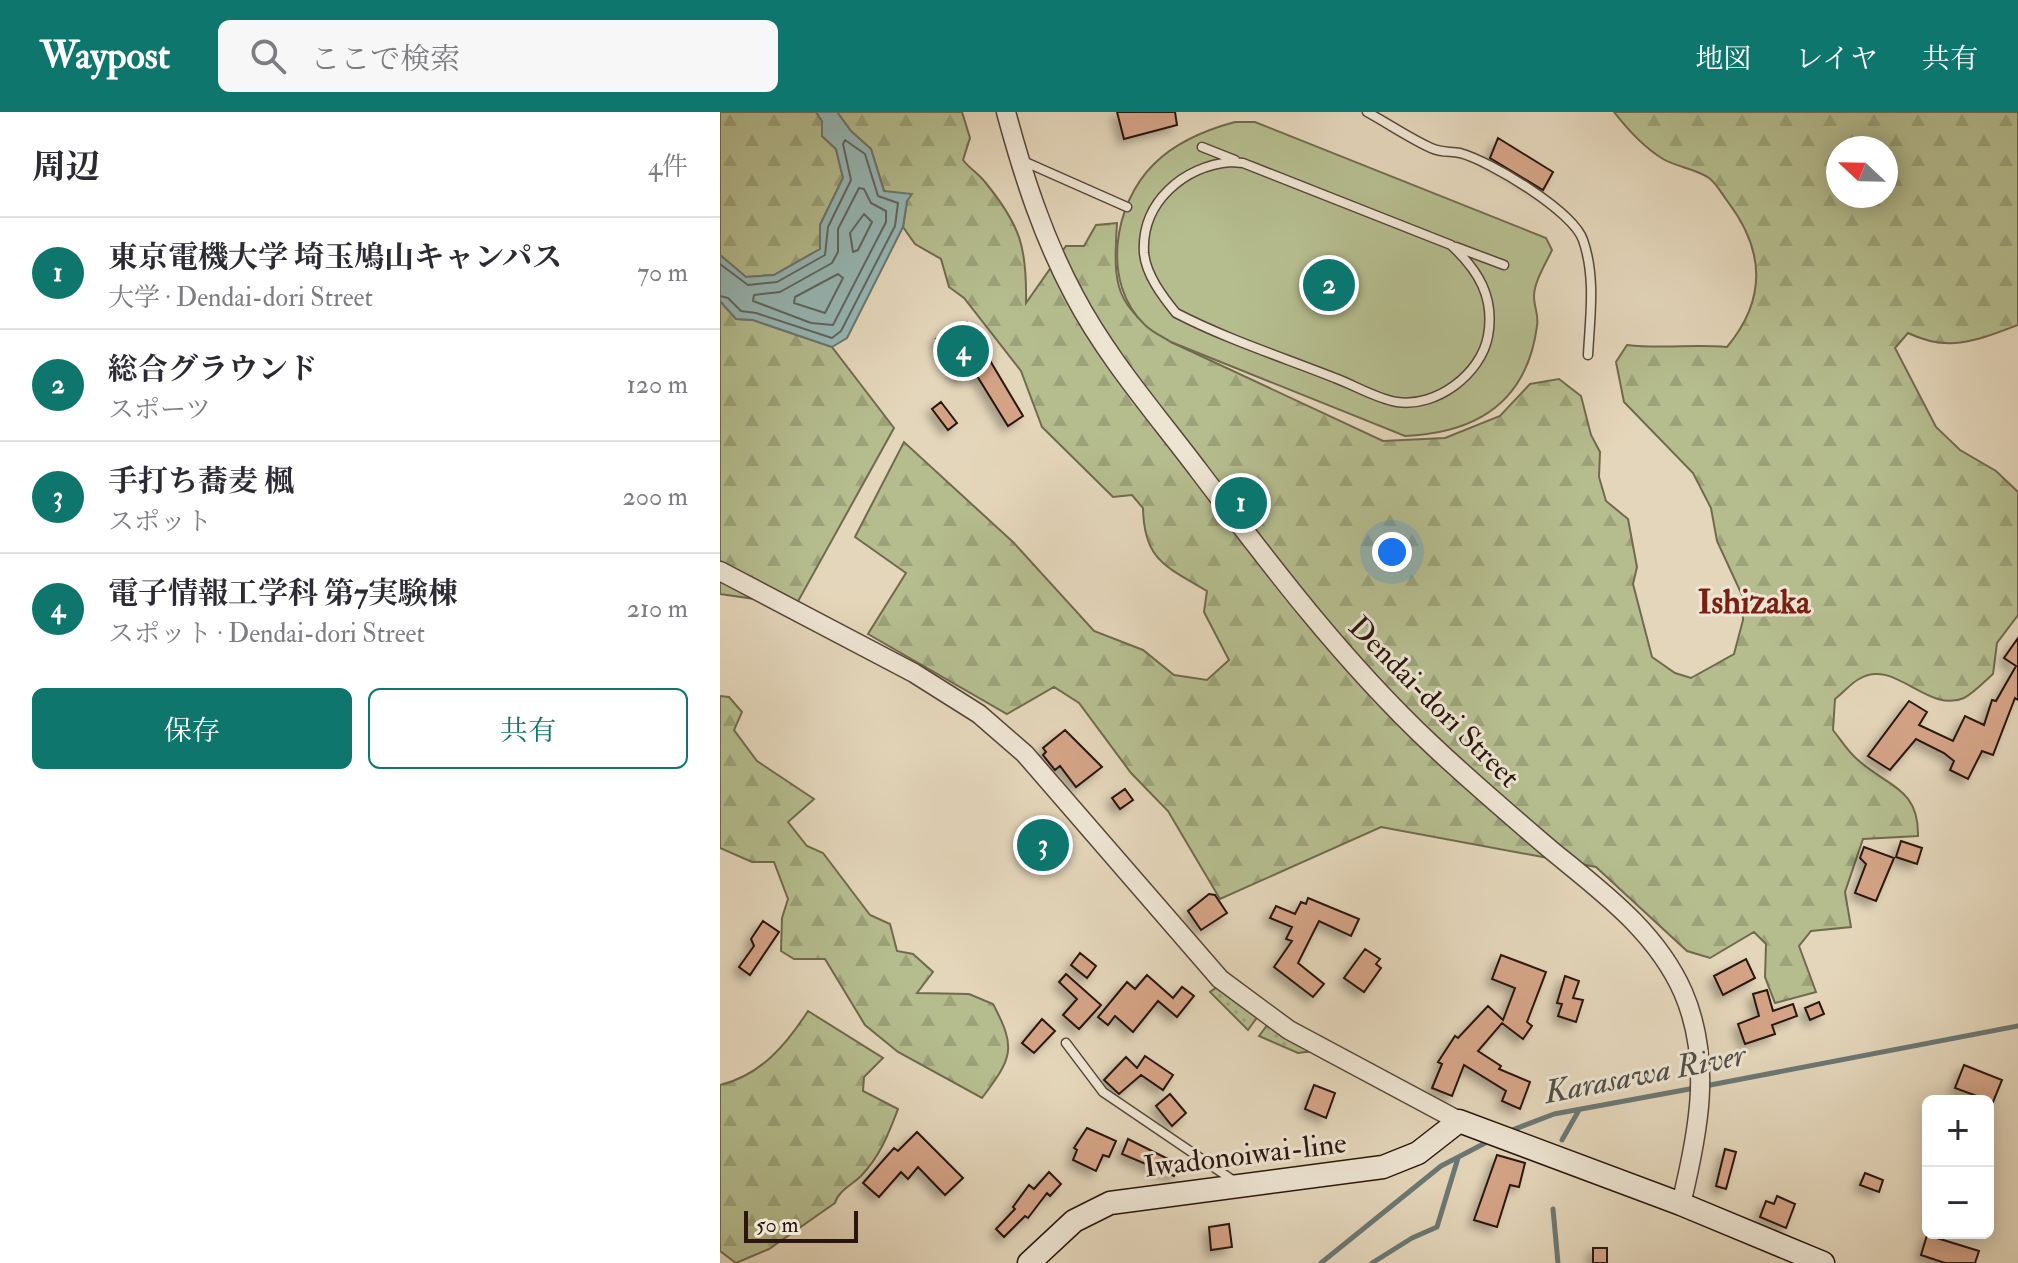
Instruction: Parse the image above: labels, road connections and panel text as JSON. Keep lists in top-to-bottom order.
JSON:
{
  "streets": {
    "main road": ["Iwadonoiwai-line"],
    "street": ["Dendai-dori Street"]
  },
  "districts": ["Ishizaka"],
  "water": ["Karasawa River"],
  "scale_bar": "50 m",
  "north": "left",
  "page": {
    "header": "Waypost",
    "search": "ここで検索",
    "nav": ["地図", "レイヤ", "共有"],
    "heading": ["周辺", "4件"],
    "list": [
      {
        "mark": "1",
        "name": "東京電機大学 埼玉鳩山キャンパス",
        "note": "大学 · Dendai-dori Street",
        "value": "70 m"
      },
      {
        "mark": "2",
        "name": "総合グラウンド",
        "note": "スポーツ",
        "value": "120 m"
      },
      {
        "mark": "3",
        "name": "手打ち蕎麦 楓",
        "note": "スポット",
        "value": "200 m"
      },
      {
        "mark": "4",
        "name": "電子情報工学科 第7実験棟",
        "note": "スポット · Dendai-dori Street",
        "value": "210 m"
      }
    ],
    "pins": [
      "2",
      "4",
      "1",
      "3"
    ],
    "buttons": ["保存", "共有"],
    "map_buttons": ["+", "−"],
    "scale": "50 m"
  }
}
